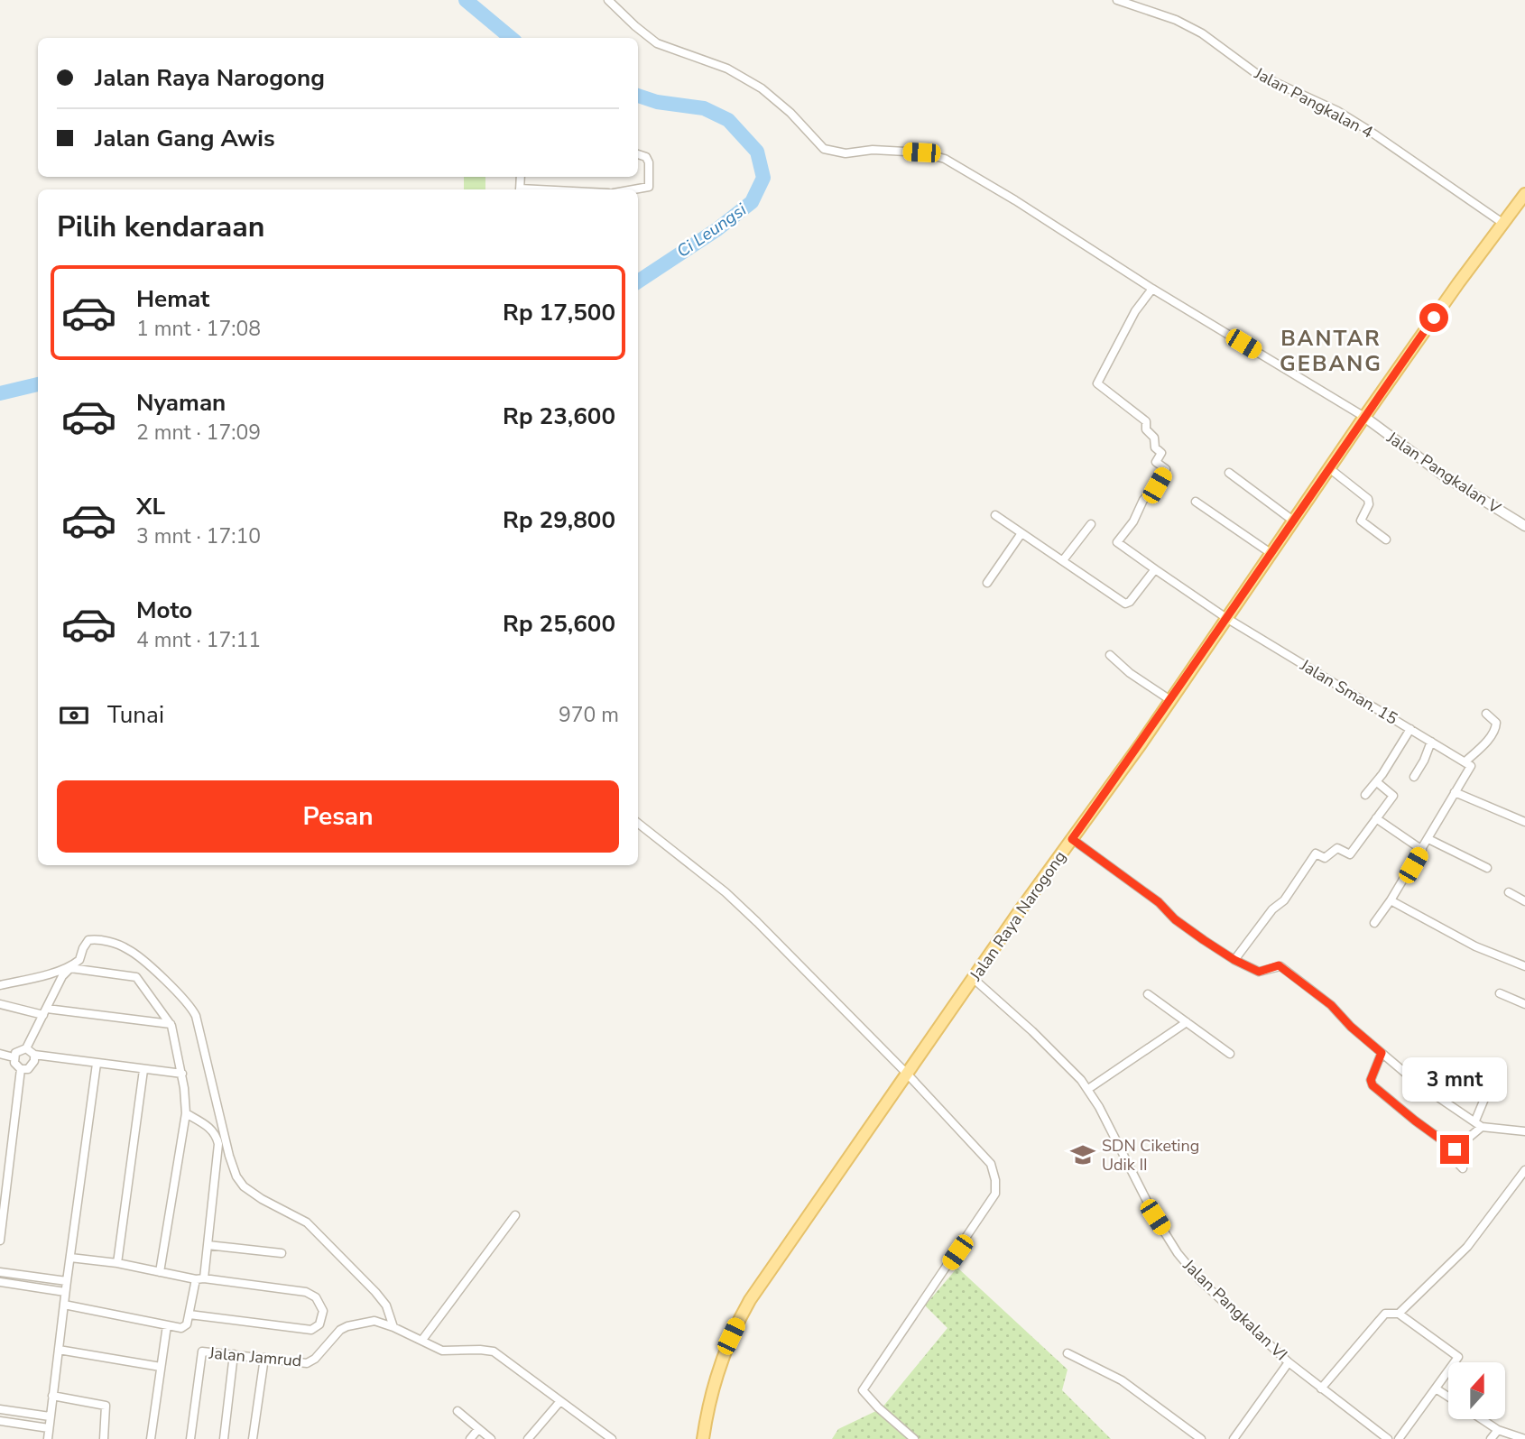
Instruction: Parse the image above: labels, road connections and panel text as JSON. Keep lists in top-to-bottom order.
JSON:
{
  "streets": {
    "main road": ["Jalan Raya Narogong"],
    "street": [
      "Jalan Pangkalan 4",
      "Jalan Pangkalan V",
      "Jalan Sman. 15",
      "Jalan Pangkalan VI",
      "Jalan Jamrud"
    ]
  },
  "crossings": [
    ["Jalan Pangkalan 4", "Jalan Raya Narogong"],
    ["Jalan Pangkalan V", "Jalan Raya Narogong"],
    ["Jalan Sman. 15", "Jalan Raya Narogong"],
    ["Jalan Raya Narogong", "Jalan Pangkalan VI"]
  ],
  "districts": ["BANTAR GEBANG"],
  "water": ["Ci Leungsi"],
  "places": {
    "school or university": ["SDN Ciketing Udik II"]
  },
  "north": "top",
  "page": {
    "banner": ["Jalan Raya Narogong", "Jalan Gang Awis"],
    "heading": "Pilih kendaraan",
    "list": [
      {
        "name": "Hemat",
        "note": "1 mnt · 17:08",
        "value": "Rp 17,500"
      },
      {
        "name": "Nyaman",
        "note": "2 mnt · 17:09",
        "value": "Rp 23,600"
      },
      {
        "name": "XL",
        "note": "3 mnt · 17:10",
        "value": "Rp 29,800"
      },
      {
        "name": "Moto",
        "note": "4 mnt · 17:11",
        "value": "Rp 25,600"
      }
    ],
    "pay": ["Tunai", "970 m"],
    "buttons": "Pesan",
    "bubble": "3 mnt"
  }
}
